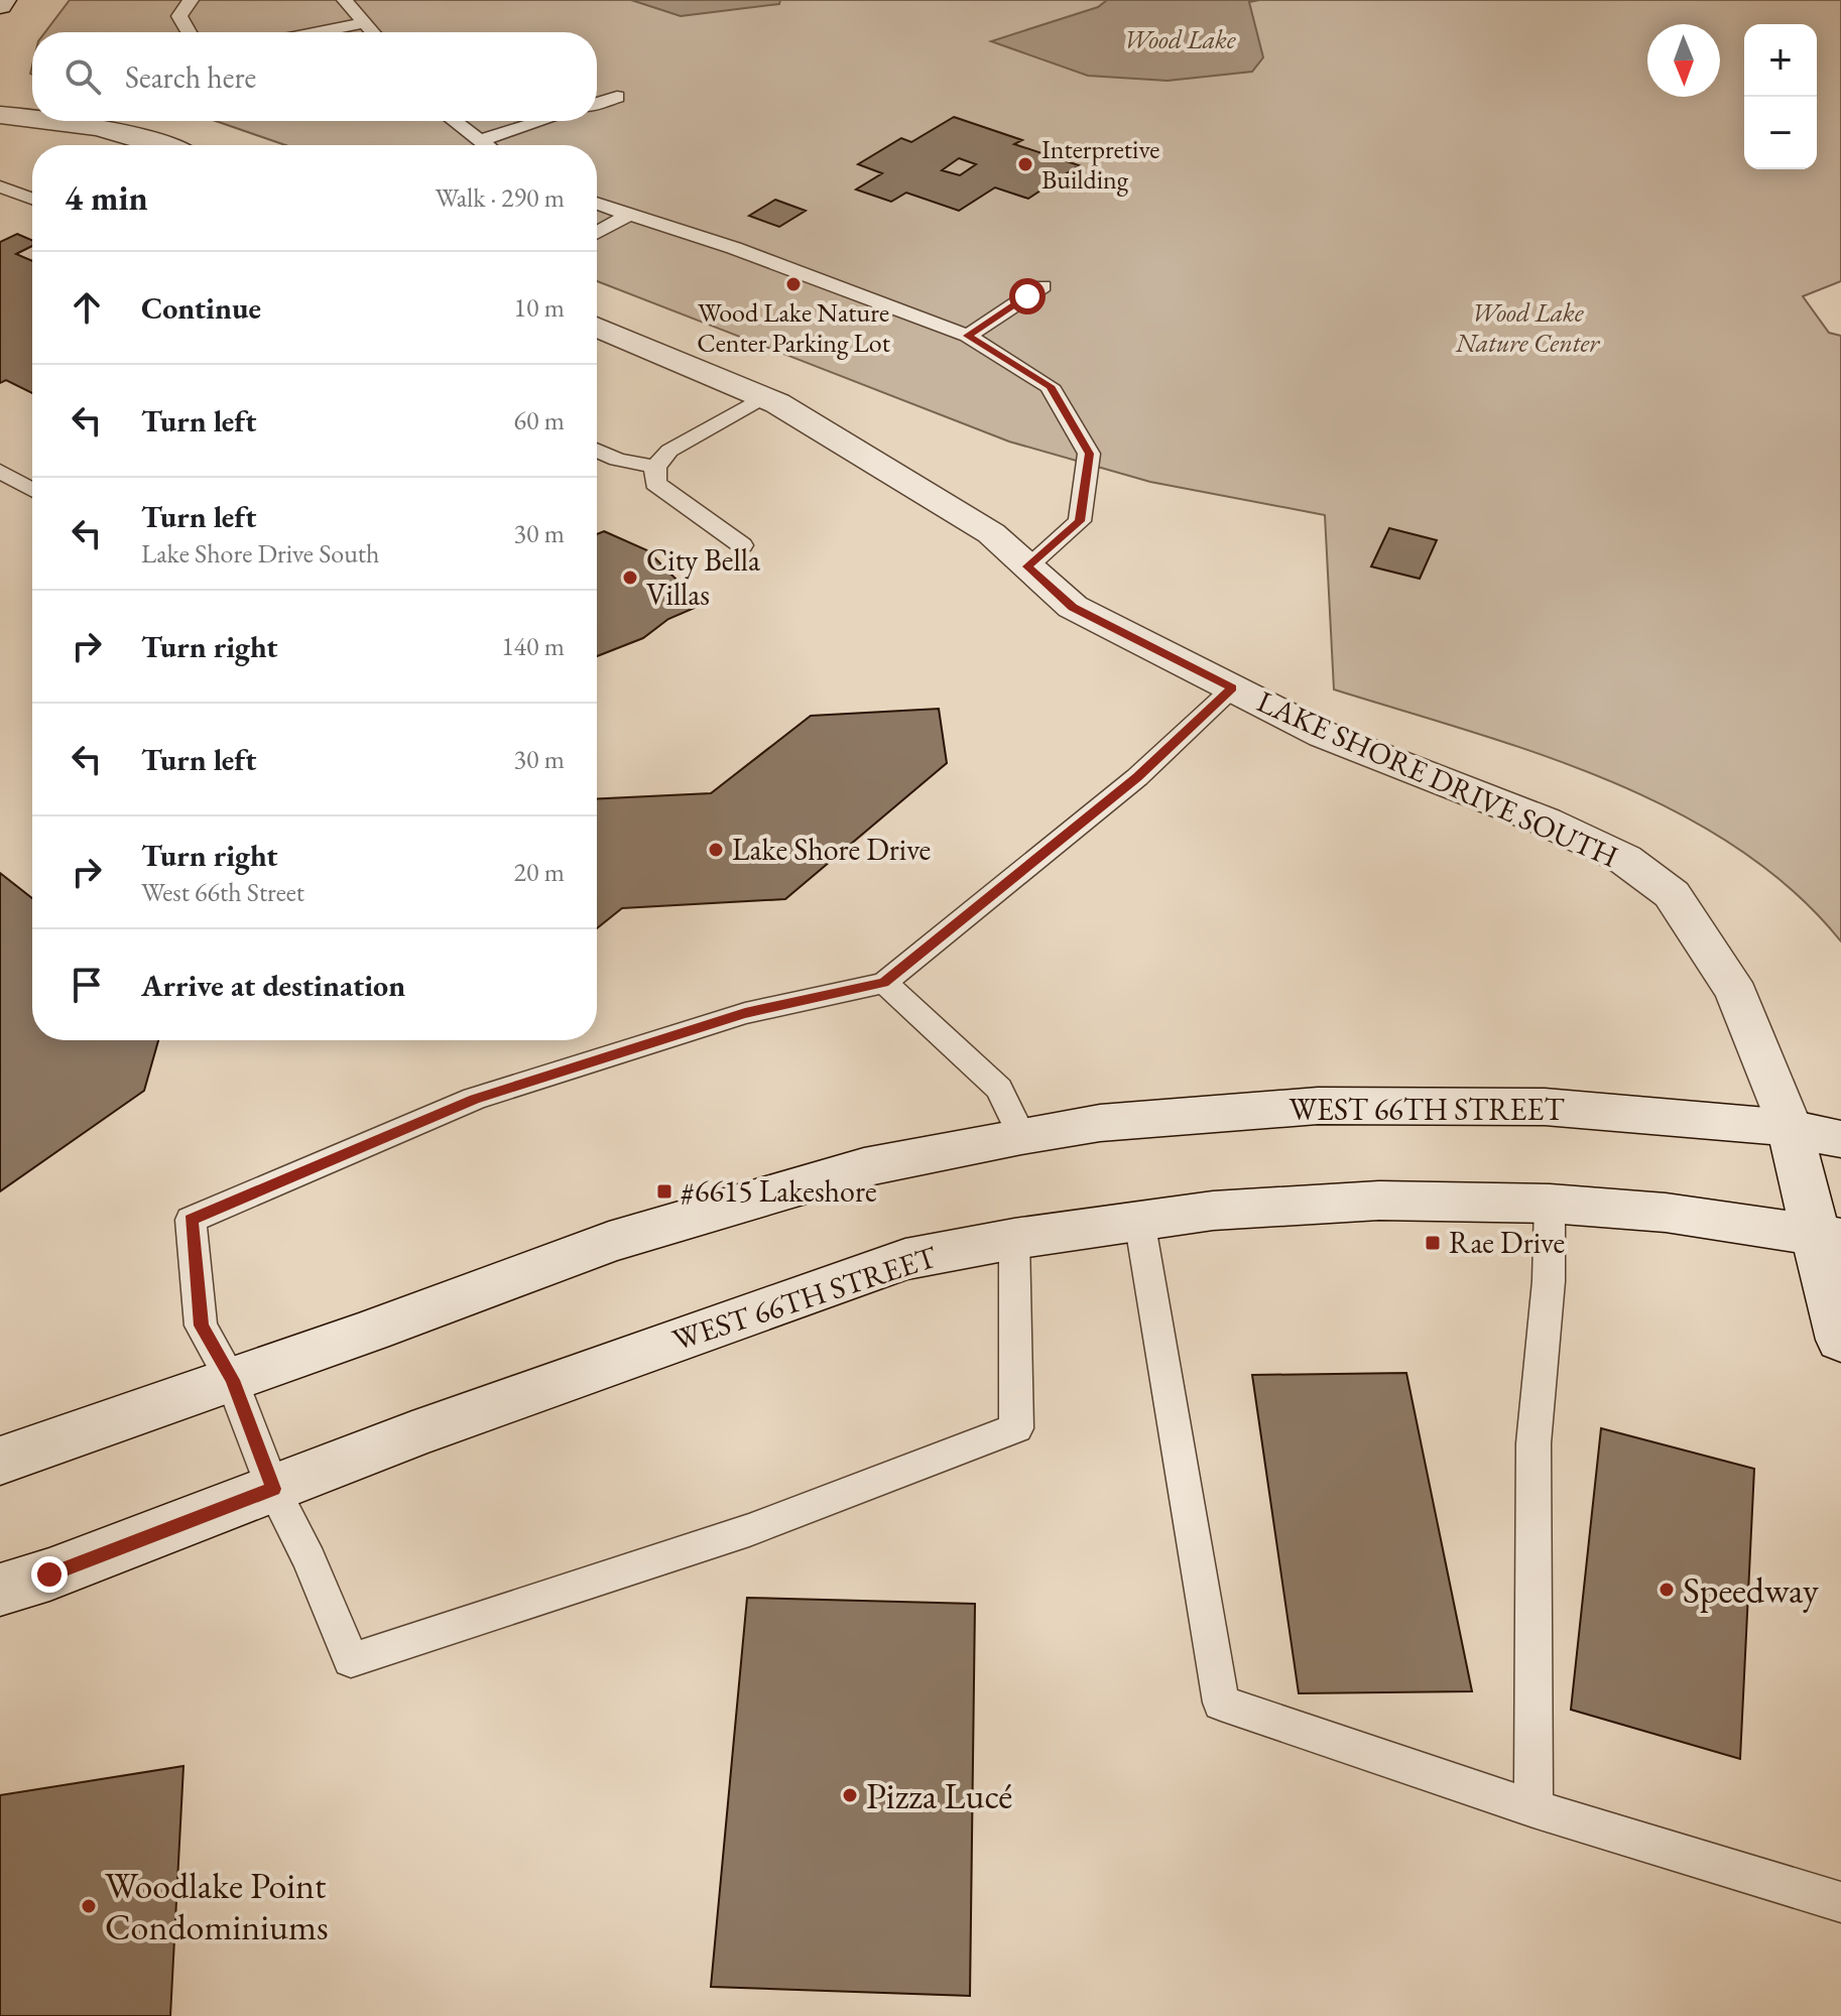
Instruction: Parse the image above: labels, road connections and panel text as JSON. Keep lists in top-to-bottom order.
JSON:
{
  "streets": {
    "main road": ["LAKE SHORE DRIVE SOUTH", "WEST 66TH STREET"]
  },
  "crossings": [
    ["LAKE SHORE DRIVE SOUTH", "WEST 66TH STREET"]
  ],
  "water": ["Wood Lake"],
  "parks": ["Wood Lake Nature Center"],
  "places": {
    "other": [
      "Interpretive Building",
      "Wood Lake Nature Center Parking Lot",
      "City Bella Villas",
      "Lake Shore Drive",
      "Speedway",
      "Pizza Lucé",
      "Woodlake Point Condominiums"
    ],
    "transit": ["#6615 Lakeshore", "Rae Drive"]
  },
  "north": "bottom",
  "page": {
    "map_buttons": ["+", "−"],
    "search": "Search here",
    "heading": ["4 min", "Walk · 290 m"],
    "list": [
      ["Continue", "10 m"],
      ["Turn left", "60 m"],
      ["Turn left", "Lake Shore Drive South", "30 m"],
      ["Turn right", "140 m"],
      ["Turn left", "30 m"],
      ["Turn right", "West 66th Street", "20 m"],
      "Arrive at destination"
    ]
  }
}
